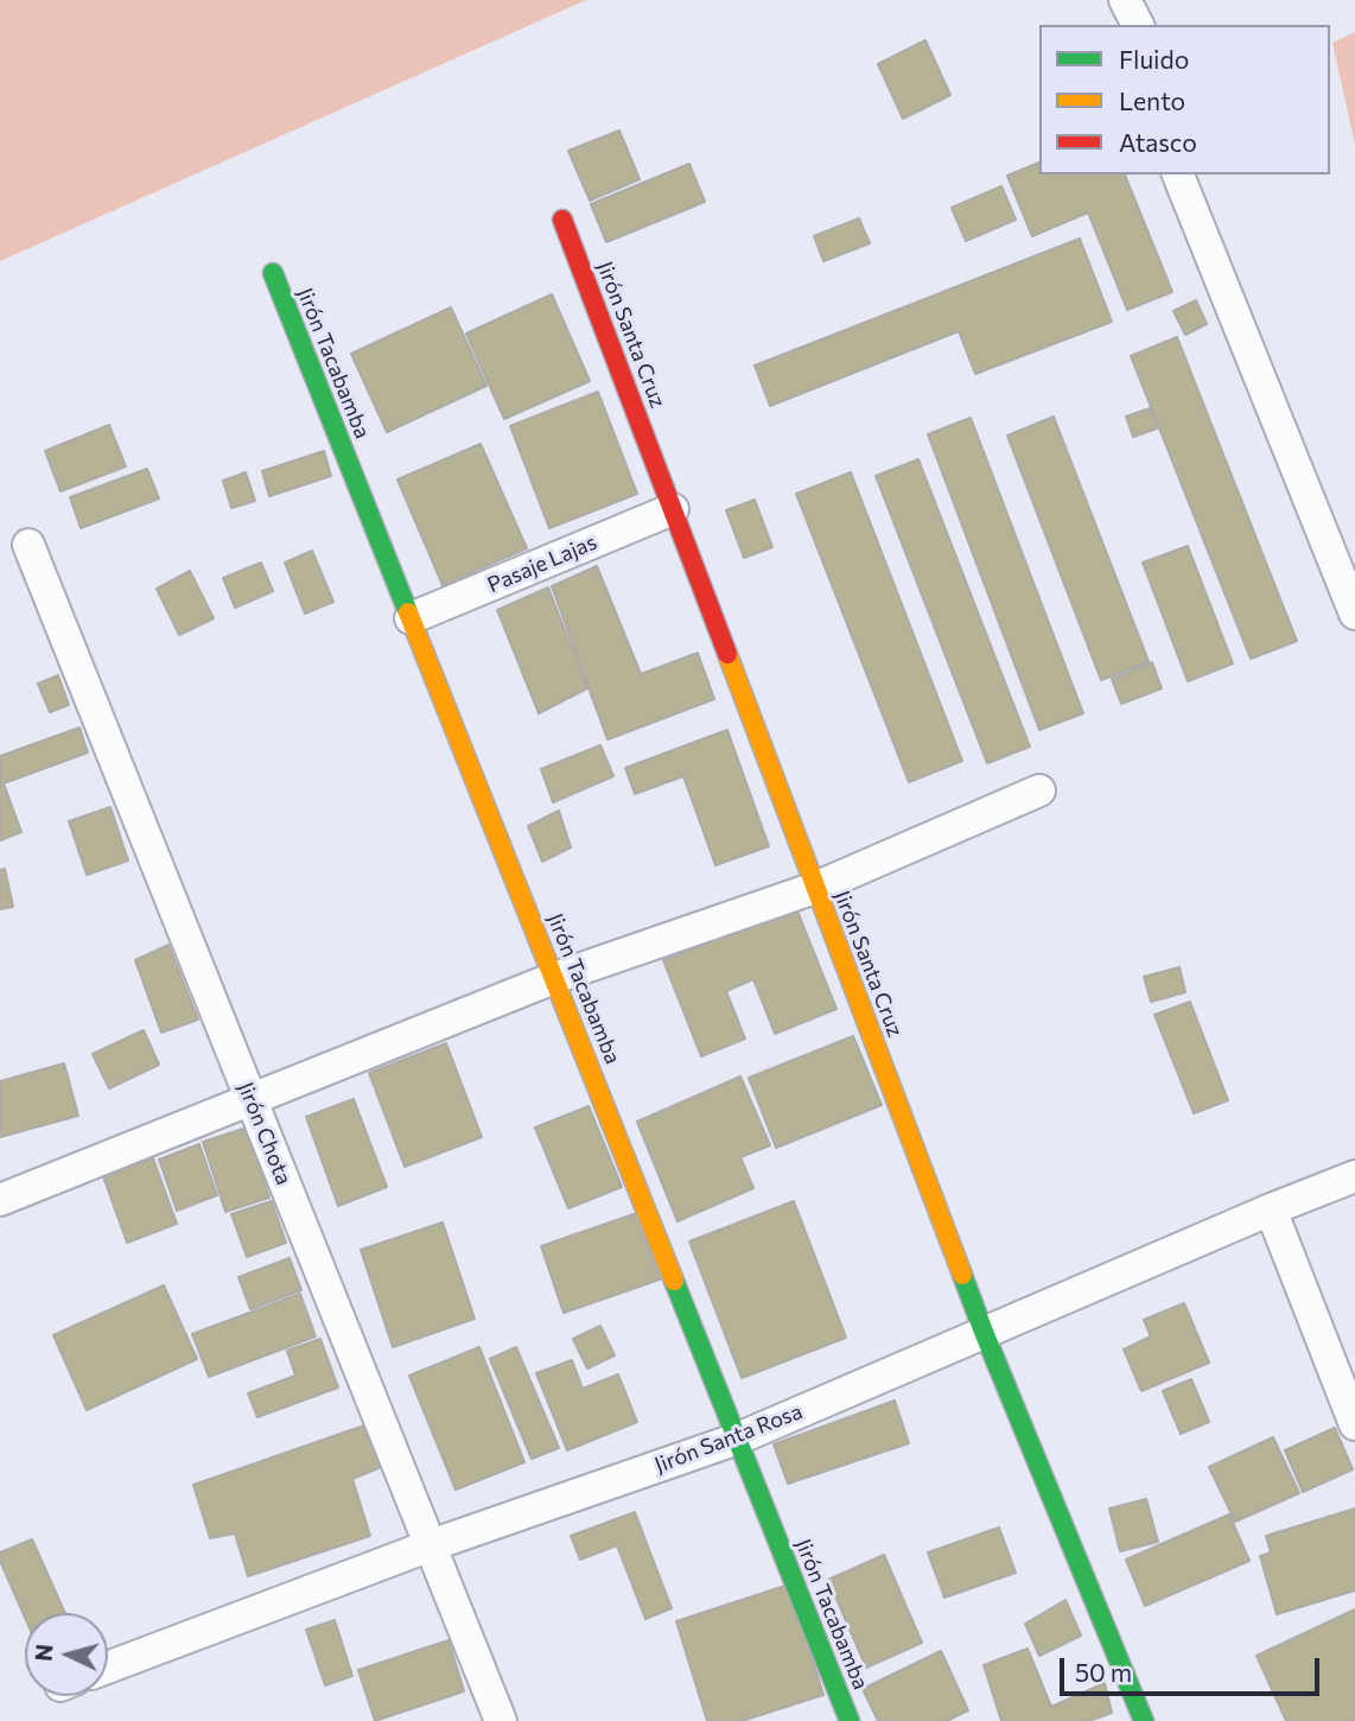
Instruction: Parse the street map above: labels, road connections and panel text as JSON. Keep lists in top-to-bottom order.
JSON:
{
  "streets": {
    "street": [
      "Jirón Santa Cruz",
      "Jirón Tacabamba",
      "Pasaje Lajas",
      "Jirón Chota",
      "Jirón Santa Rosa"
    ]
  },
  "crossings": [
    ["Jirón Santa Cruz", "Pasaje Lajas"],
    ["Jirón Santa Cruz", "Jirón Santa Rosa"],
    ["Jirón Tacabamba", "Pasaje Lajas"],
    ["Jirón Tacabamba", "Jirón Santa Rosa"],
    ["Jirón Chota", "Jirón Santa Rosa"]
  ],
  "legend": ["Fluido", "Lento", "Atasco"],
  "scale_bar": "50 m",
  "north": "left"
}
